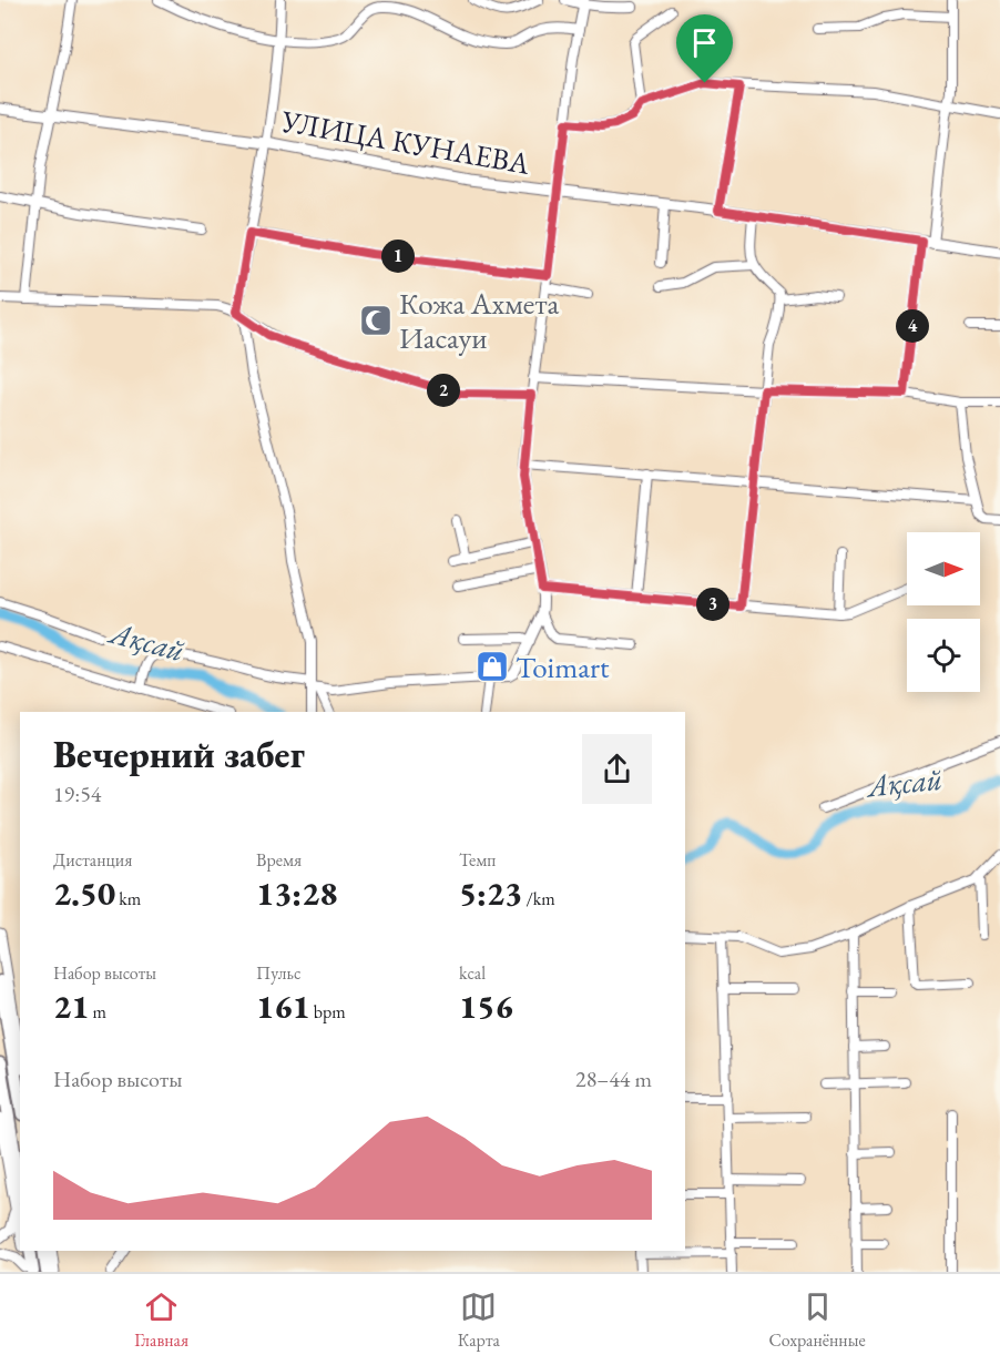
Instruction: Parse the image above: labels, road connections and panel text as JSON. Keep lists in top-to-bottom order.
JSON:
{
  "streets": {
    "main road": ["УЛИЦА КУНАЕВА"]
  },
  "water": ["Ақсай"],
  "places": {
    "mosque": ["Кожа Ахмета Иасауи"],
    "shop": ["Toimart"]
  },
  "north": "right",
  "page": {
    "pins": [
      "1",
      "4",
      "2",
      "3"
    ],
    "heading": ["Вечерний забег", "19:54"],
    "stats": [
      ["Дистанция", "2.50 km"],
      ["Время", "13:28"],
      ["Темп", "5:23 /km"],
      ["Набор высоты", "21 m"],
      ["Пульс", "161 bpm"],
      ["kcal", "156"]
    ],
    "chart": ["Набор высоты", "28–44 m"],
    "tabs": ["Главная", "Карта", "Сохранённые"]
  }
}
